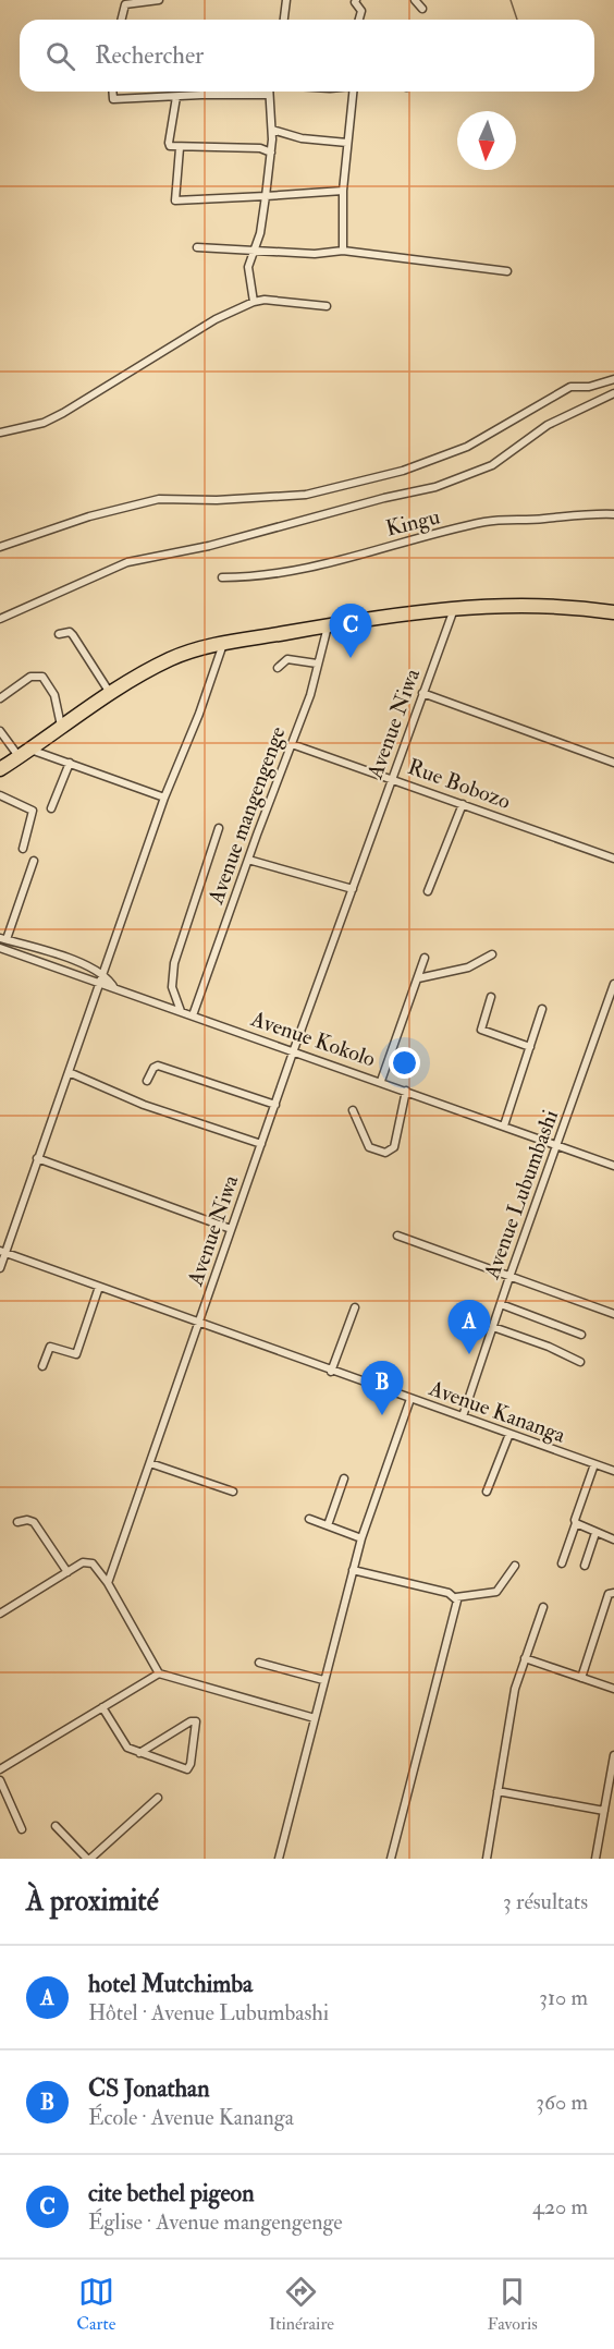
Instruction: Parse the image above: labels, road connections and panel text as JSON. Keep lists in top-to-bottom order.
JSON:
{
  "streets": {
    "street": [
      "Kingu",
      "Avenue Niwa",
      "Rue Bobozo",
      "Avenue mangengenge",
      "Avenue Kokolo",
      "Avenue Lubumbashi",
      "Avenue Kananga"
    ]
  },
  "crossings": [
    ["Avenue Niwa", "Rue Bobozo"],
    ["Avenue Niwa", "Avenue Kokolo"],
    ["Avenue Niwa", "Avenue Kananga"],
    ["Rue Bobozo", "Avenue mangengenge"],
    ["Avenue mangengenge", "Avenue Kokolo"],
    ["Avenue Kokolo", "Avenue Lubumbashi"],
    ["Avenue Lubumbashi", "Avenue Kananga"]
  ],
  "north": "bottom",
  "page": {
    "search": "Rechercher",
    "pins": ["C", "A", "B"],
    "heading": ["À proximité", "3 résultats"],
    "list": [
      {
        "mark": "A",
        "name": "hotel Mutchimba",
        "note": "Hôtel · Avenue Lubumbashi",
        "value": "310 m"
      },
      {
        "mark": "B",
        "name": "CS Jonathan",
        "note": "École · Avenue Kananga",
        "value": "360 m"
      },
      {
        "mark": "C",
        "name": "cite bethel pigeon",
        "note": "Église · Avenue mangengenge",
        "value": "420 m"
      }
    ],
    "nav": ["Carte", "Itinéraire", "Favoris"]
  }
}
